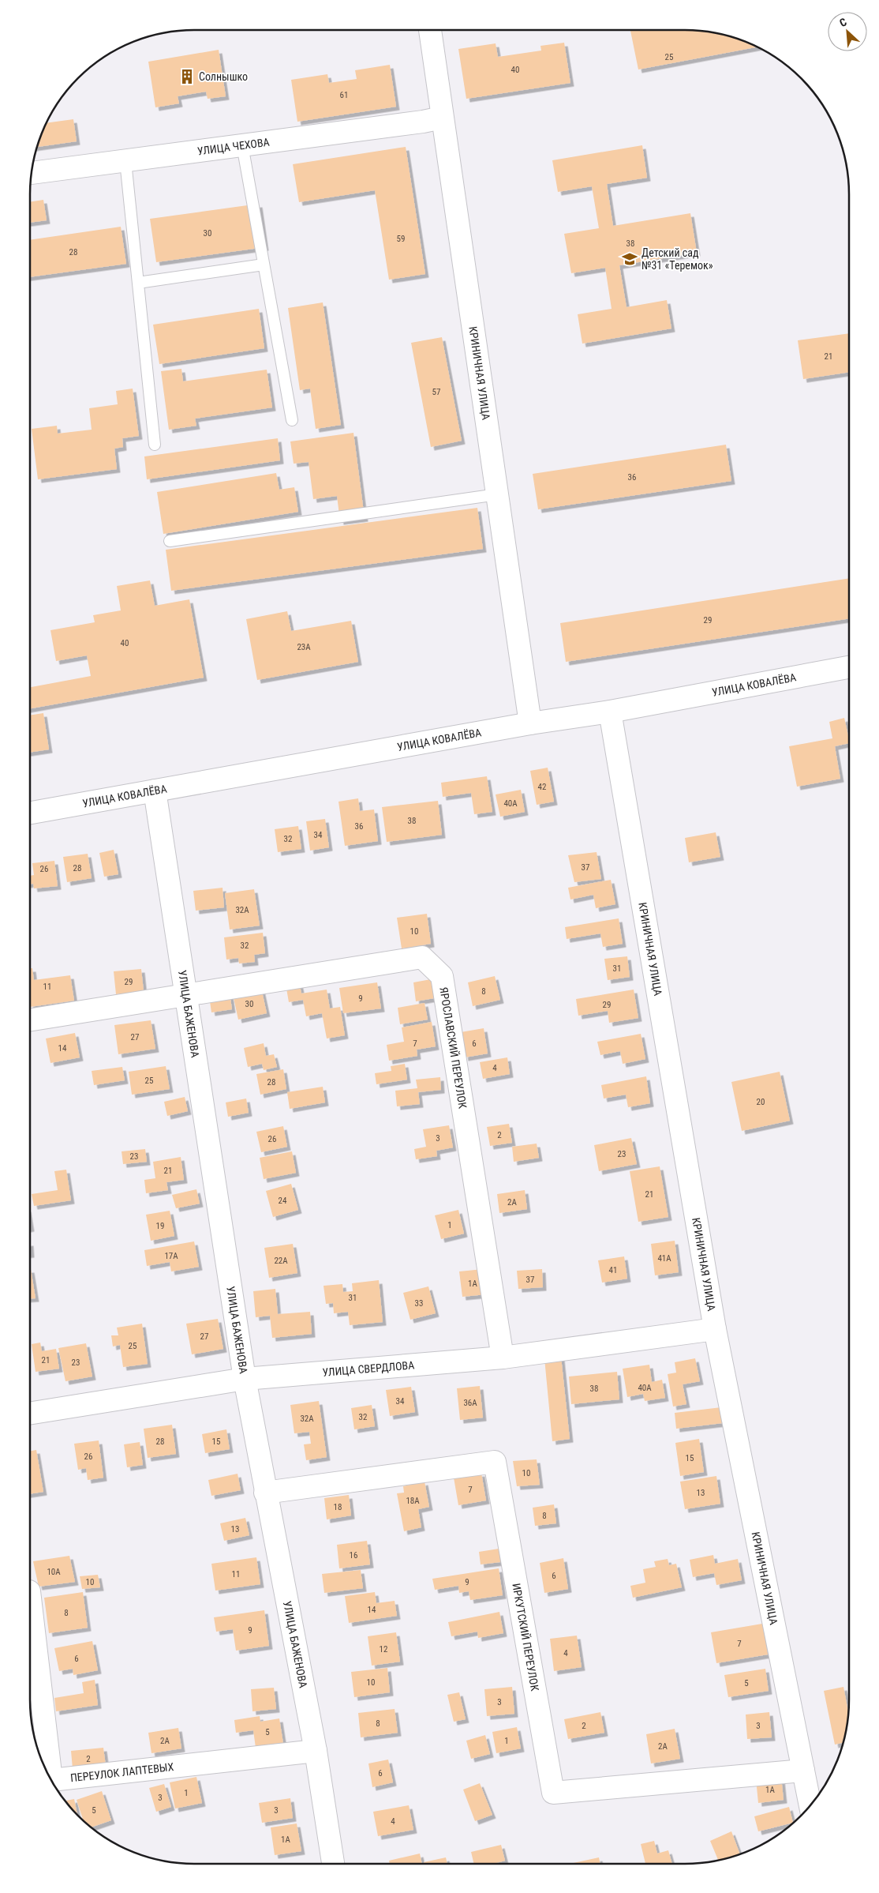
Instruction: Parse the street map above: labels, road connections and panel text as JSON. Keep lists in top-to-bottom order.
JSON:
{
  "streets": {
    "street": [
      "УЛИЦА ЧЕХОВА",
      "КРИНИЧНАЯ УЛИЦА",
      "УЛИЦА КОВАЛЁВА",
      "УЛИЦА БАЖЕНОВА",
      "ЯРОСЛАВСКИЙ ПЕРЕУЛОК",
      "УЛИЦА СВЕРДЛОВА",
      "ИРКУТСКИЙ ПЕРЕУЛОК",
      "ПЕРЕУЛОК ЛАПТЕВЫХ"
    ]
  },
  "crossings": [
    ["УЛИЦА ЧЕХОВА", "КРИНИЧНАЯ УЛИЦА"],
    ["КРИНИЧНАЯ УЛИЦА", "УЛИЦА КОВАЛЁВА"],
    ["КРИНИЧНАЯ УЛИЦА", "УЛИЦА СВЕРДЛОВА"],
    ["КРИНИЧНАЯ УЛИЦА", "ИРКУТСКИЙ ПЕРЕУЛОК"],
    ["УЛИЦА КОВАЛЁВА", "УЛИЦА БАЖЕНОВА"],
    ["УЛИЦА БАЖЕНОВА", "ЯРОСЛАВСКИЙ ПЕРЕУЛОК"],
    ["УЛИЦА БАЖЕНОВА", "УЛИЦА СВЕРДЛОВА"],
    ["УЛИЦА БАЖЕНОВА", "ИРКУТСКИЙ ПЕРЕУЛОК"],
    ["УЛИЦА БАЖЕНОВА", "ПЕРЕУЛОК ЛАПТЕВЫХ"],
    ["ЯРОСЛАВСКИЙ ПЕРЕУЛОК", "УЛИЦА СВЕРДЛОВА"]
  ],
  "places": {
    "building": ["Солнышко"],
    "school or university": ["Детский сад №31 «Теремок»"]
  },
  "house_numbers": [
    "25",
    "40",
    "61",
    "30",
    "59",
    "38",
    "28",
    "21",
    "57",
    "36",
    "29",
    "40",
    "23А",
    "42",
    "40А",
    "38",
    "36",
    "34",
    "32",
    "37",
    "28",
    "26",
    "32А",
    "10",
    "32",
    "31",
    "29",
    "11",
    "8",
    "9",
    "30",
    "29",
    "27",
    "7",
    "6",
    "14",
    "4",
    "25",
    "28",
    "20",
    "2",
    "3",
    "26",
    "23",
    "23",
    "21",
    "21",
    "24",
    "2А",
    "1",
    "19",
    "17А",
    "41А",
    "22А",
    "41",
    "37",
    "1А",
    "31",
    "33",
    "27",
    "25",
    "21",
    "23",
    "40А",
    "38",
    "34",
    "36А",
    "32",
    "32А",
    "28",
    "15",
    "26",
    "15",
    "10",
    "7",
    "13",
    "18А",
    "18",
    "8",
    "13",
    "16",
    "10А",
    "11",
    "6",
    "10",
    "9",
    "14",
    "8",
    "9",
    "7",
    "12",
    "4",
    "6",
    "10",
    "5",
    "3",
    "8",
    "2",
    "3",
    "5",
    "2А",
    "1",
    "2А",
    "2",
    "6",
    "1А",
    "1",
    "3",
    "5",
    "3",
    "4",
    "1А"
  ],
  "north": "top left"
}
